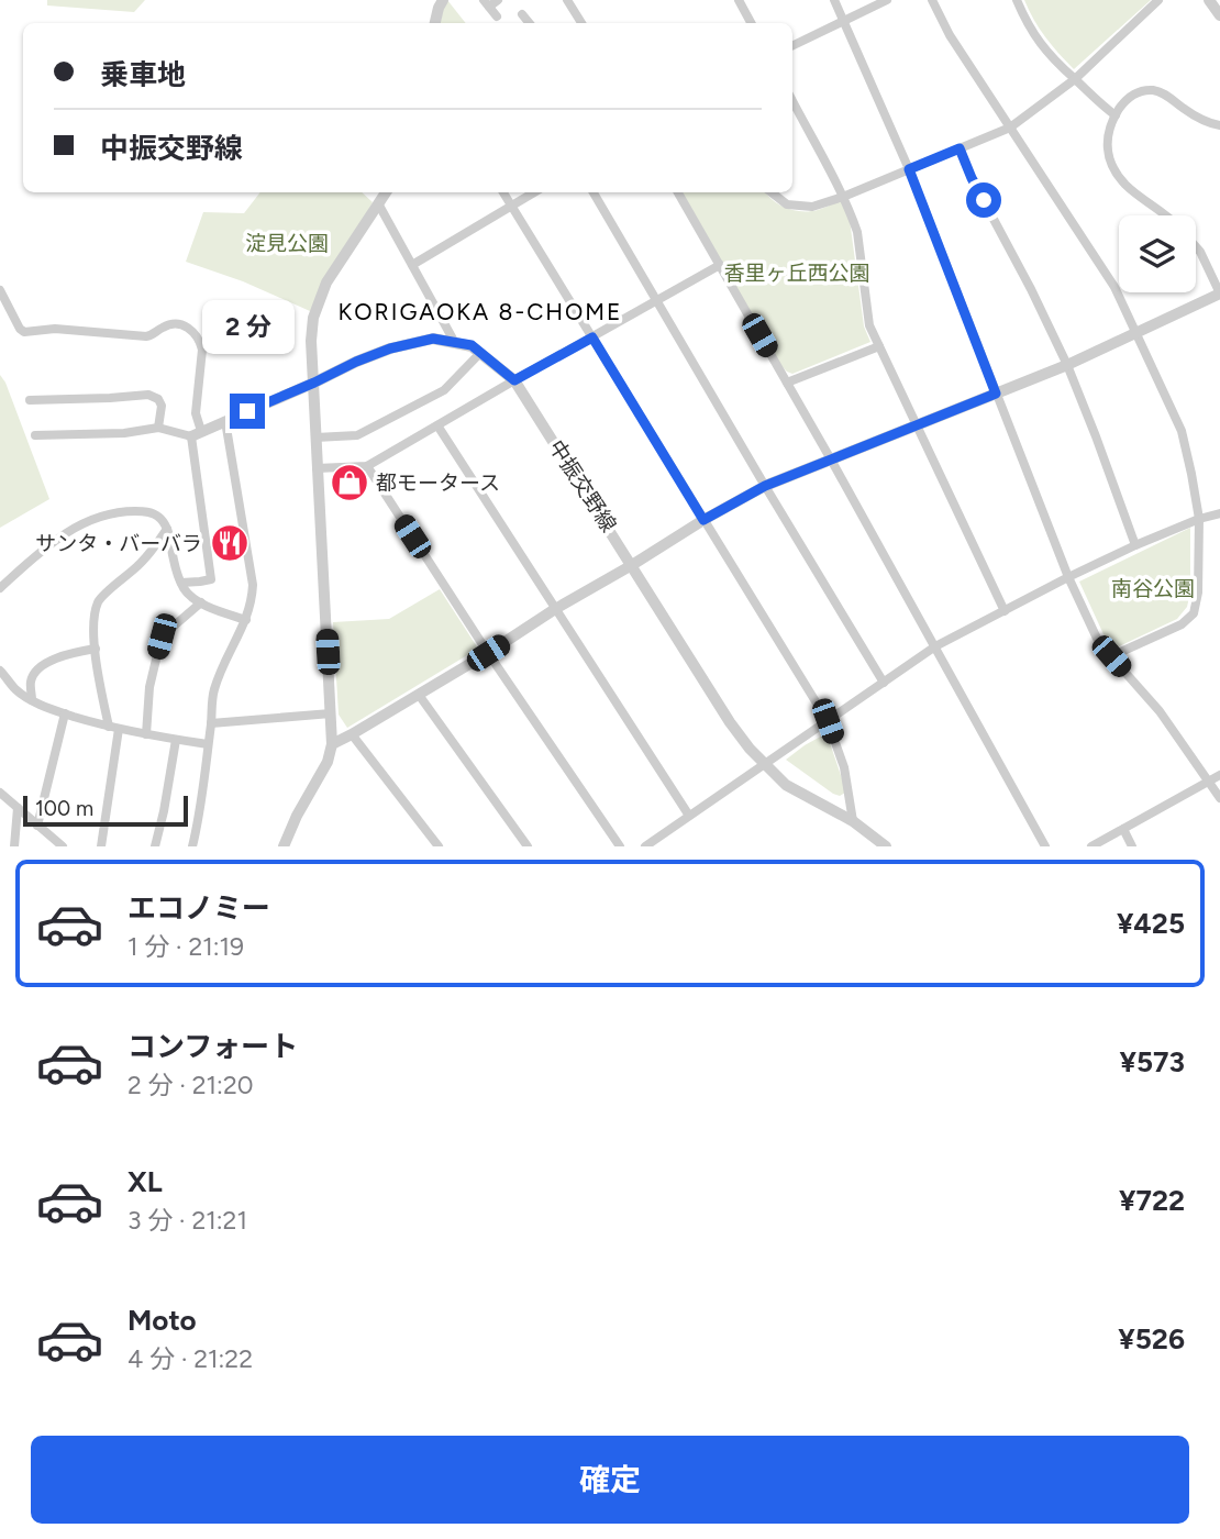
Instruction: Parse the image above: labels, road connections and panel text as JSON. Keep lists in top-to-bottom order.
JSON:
{
  "streets": {
    "street": ["中振交野線"]
  },
  "districts": ["KORIGAOKA 8-CHOME"],
  "parks": ["淀見公園", "香里ヶ丘西公園", "南谷公園"],
  "places": {
    "shop": ["都モータース"],
    "restaurant": ["サンタ・バーバラ"]
  },
  "scale_bar": "100 m",
  "page": {
    "banner": ["乗車地", "中振交野線"],
    "bubble": "2 分",
    "scale": "100 m",
    "list": [
      {
        "name": "エコノミー",
        "note": "1 分 · 21:19",
        "value": "¥425"
      },
      {
        "name": "コンフォート",
        "note": "2 分 · 21:20",
        "value": "¥573"
      },
      {
        "name": "XL",
        "note": "3 分 · 21:21",
        "value": "¥722"
      },
      {
        "name": "Moto",
        "note": "4 分 · 21:22",
        "value": "¥526"
      }
    ],
    "buttons": "確定"
  }
}
